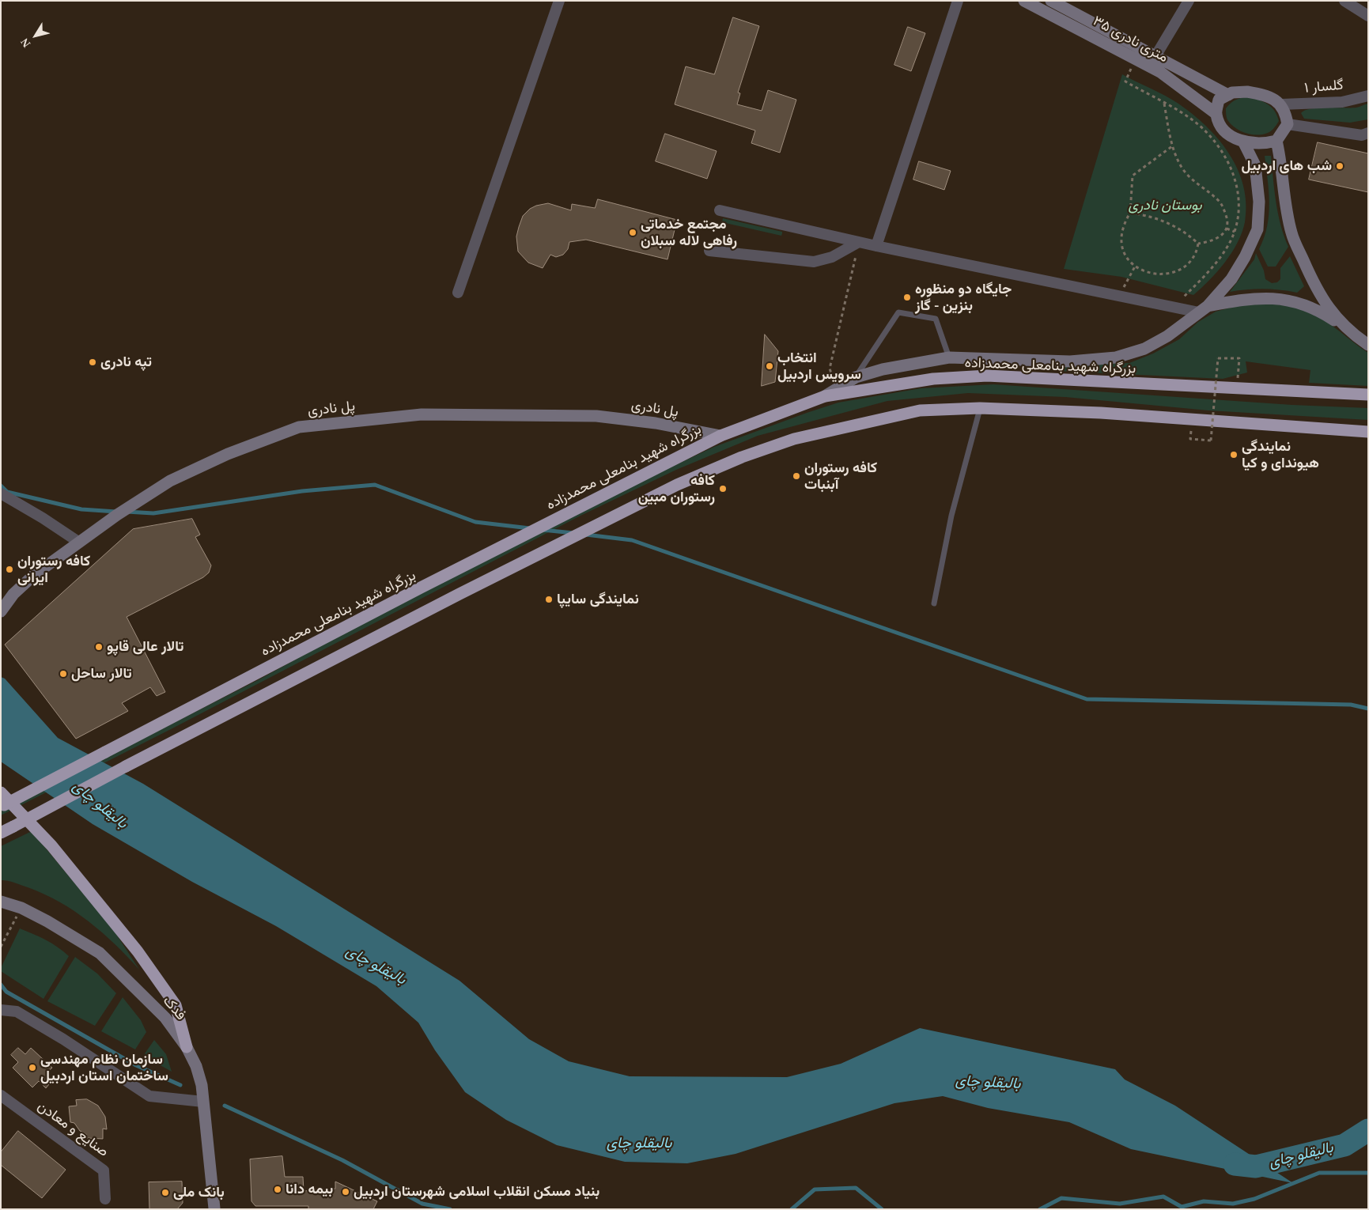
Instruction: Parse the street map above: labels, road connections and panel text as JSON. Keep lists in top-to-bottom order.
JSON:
{
  "streets": {
    "highway": ["بزرگراه شهید بنامعلی محمدزاده"],
    "street": [
      "۳۵ متری نادری",
      "گلسار ۱",
      "پل نادری",
      "فدک",
      "صنایع و معادن"
    ]
  },
  "crossings": [
    ["۳۵ متری نادری", "گلسار ۱"],
    ["بزرگراه شهید بنامعلی محمدزاده", "پل نادری"]
  ],
  "water": ["بالیقلو چای"],
  "parks": ["بوستان نادری"],
  "places": [
    "شب های اردبیل",
    "مجتمع خدماتی رفاهی لاله سبلان",
    "جایگاه دو منظوره بنزین - گاز",
    "تپه نادری",
    "انتخاب سرویس اردبیل",
    "نمایندگی هیوندای و کیا",
    "کافه رستوران آبنبات",
    "کافه رستوران مبین",
    "کافه رستوران ایرانی",
    "نمایندگی سایپا",
    "تالار عالی قاپو",
    "تالار ساحل",
    "سازمان نظام مهندسی ساختمان استان اردبیل",
    "بیمه دانا",
    "بنیاد مسکن انقلاب اسلامی شهرستان اردبیل",
    "بانک ملی"
  ],
  "north": "bottom left"
}
